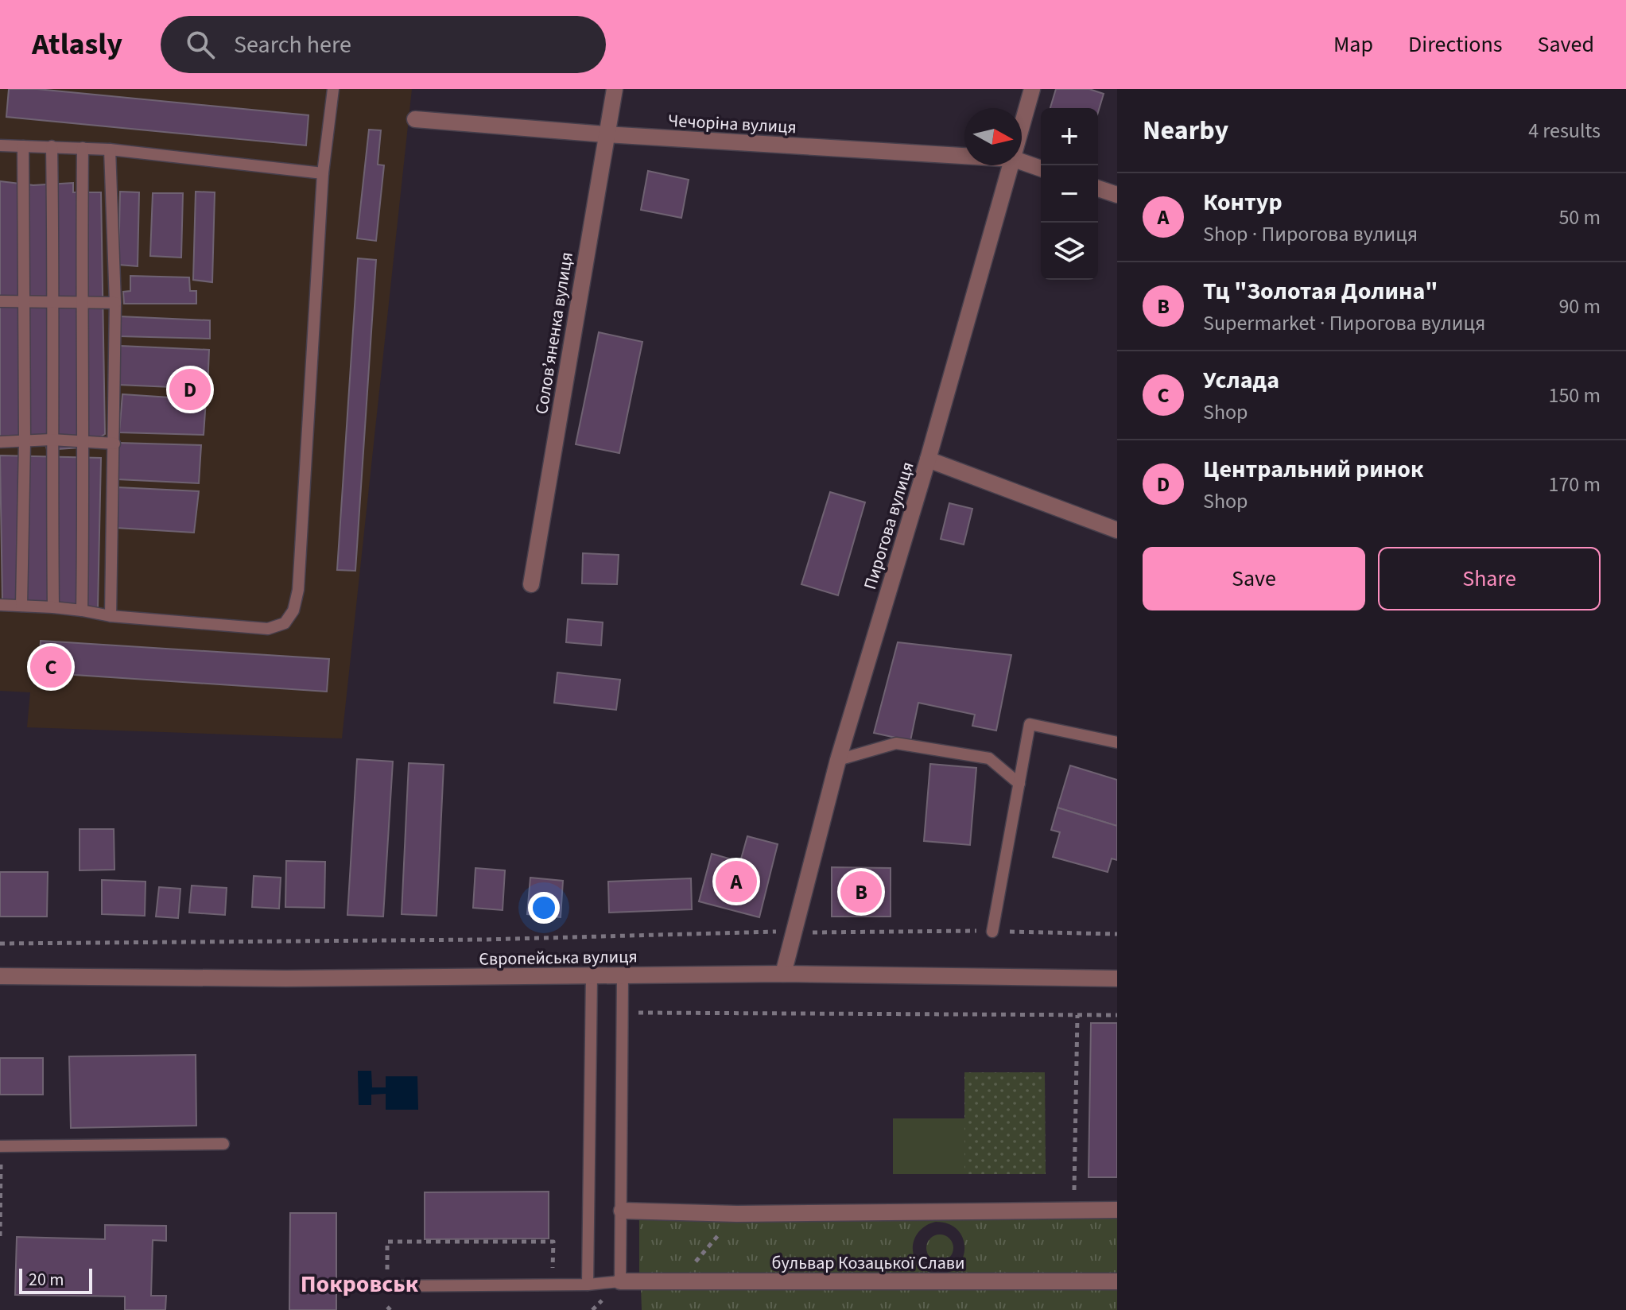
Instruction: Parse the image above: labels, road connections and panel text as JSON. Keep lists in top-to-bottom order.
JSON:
{
  "streets": {
    "street": [
      "Чечоріна вулиця",
      "Солов’яненка вулиця",
      "Пирогова вулиця",
      "Європейська вулиця",
      "бульвар Козацької Слави"
    ]
  },
  "crossings": [
    ["Чечоріна вулиця", "Солов’яненка вулиця"],
    ["Пирогова вулиця", "Європейська вулиця"]
  ],
  "districts": ["Покровськ"],
  "scale_bar": "20 m",
  "north": "right",
  "page": {
    "header": "Atlasly",
    "search": "Search here",
    "nav": ["Map", "Directions", "Saved"],
    "heading": ["Nearby", "4 results"],
    "map_buttons": ["+", "−"],
    "list": [
      {
        "mark": "A",
        "name": "Контур",
        "note": "Shop · Пирогова вулиця",
        "value": "50 m"
      },
      {
        "mark": "B",
        "name": "Тц \"Золотая Долина\"",
        "note": "Supermarket · Пирогова вулиця",
        "value": "90 m"
      },
      {
        "mark": "C",
        "name": "Услада",
        "note": "Shop",
        "value": "150 m"
      },
      {
        "mark": "D",
        "name": "Центральний ринок",
        "note": "Shop",
        "value": "170 m"
      }
    ],
    "pins": [
      "D",
      "C",
      "A",
      "B"
    ],
    "buttons": ["Save", "Share"],
    "scale": "20 m"
  }
}
